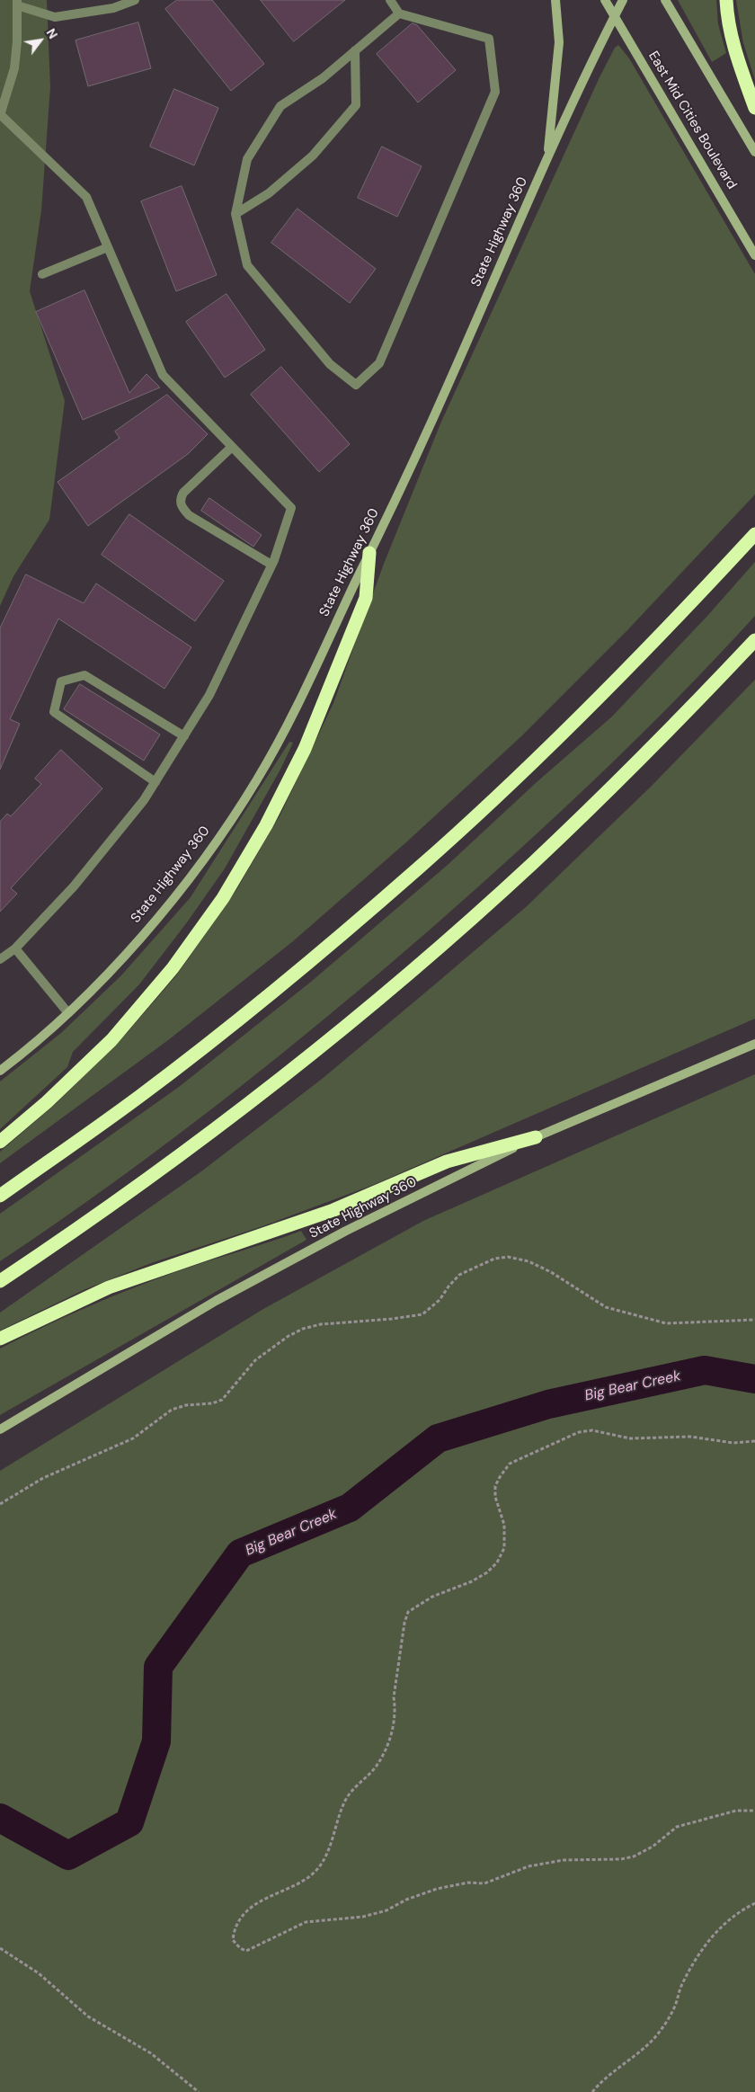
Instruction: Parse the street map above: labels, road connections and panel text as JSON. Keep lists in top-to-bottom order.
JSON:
{
  "streets": {
    "main road": ["East Mid Cities Boulevard", "State Highway 360"]
  },
  "crossings": [
    ["East Mid Cities Boulevard", "State Highway 360"]
  ],
  "water": ["Big Bear Creek"],
  "north": "top right"
}
